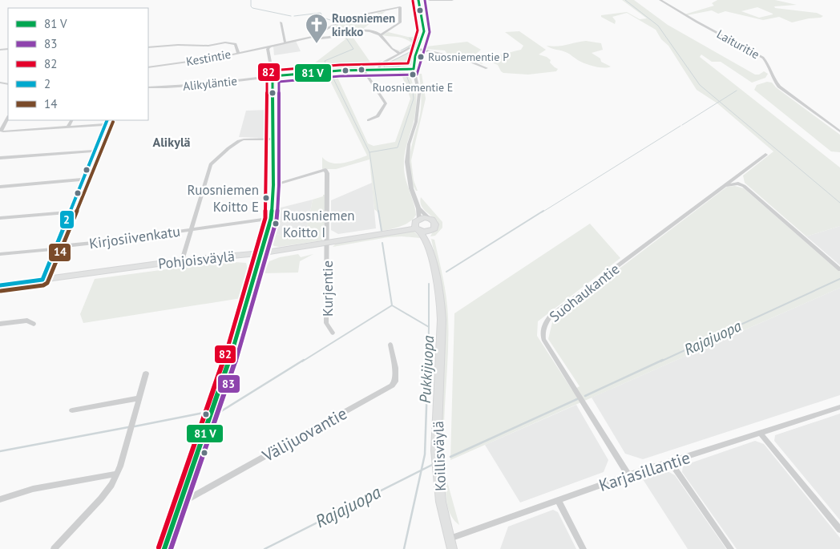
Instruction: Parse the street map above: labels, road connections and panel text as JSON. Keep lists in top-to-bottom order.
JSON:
{
  "streets": {
    "main road": ["Pohjoisväylä", "Koillisväylä"],
    "street": [
      "Laituritie",
      "Kestintie",
      "Alikyläntie",
      "Kirjosiivenkatu",
      "Kurjentie",
      "Suohaukantie",
      "Välijuovantie",
      "Karjasillantie"
    ]
  },
  "crossings": [
    ["Alikyläntie", "Koillisväylä"],
    ["Pohjoisväylä", "Kurjentie"],
    ["Pohjoisväylä", "Koillisväylä"],
    ["Suohaukantie", "Karjasillantie"],
    ["Koillisväylä", "Karjasillantie"]
  ],
  "districts": ["Alikylä"],
  "water": ["Rajajuopa", "Pukkijuopa"],
  "places": {
    "church": ["Ruosniemen kirkko"],
    "other": [
      "Ruosniementie P",
      "Ruosniementie E",
      "Ruosniemen Koitto E",
      "Ruosniemen Koitto I"
    ]
  },
  "lines": [
    "transit line 83",
    "transit line 82",
    "transit line 2",
    "transit line 14"
  ],
  "legend": [
    "81 V",
    "83",
    "82",
    "2",
    "14"
  ]
}
